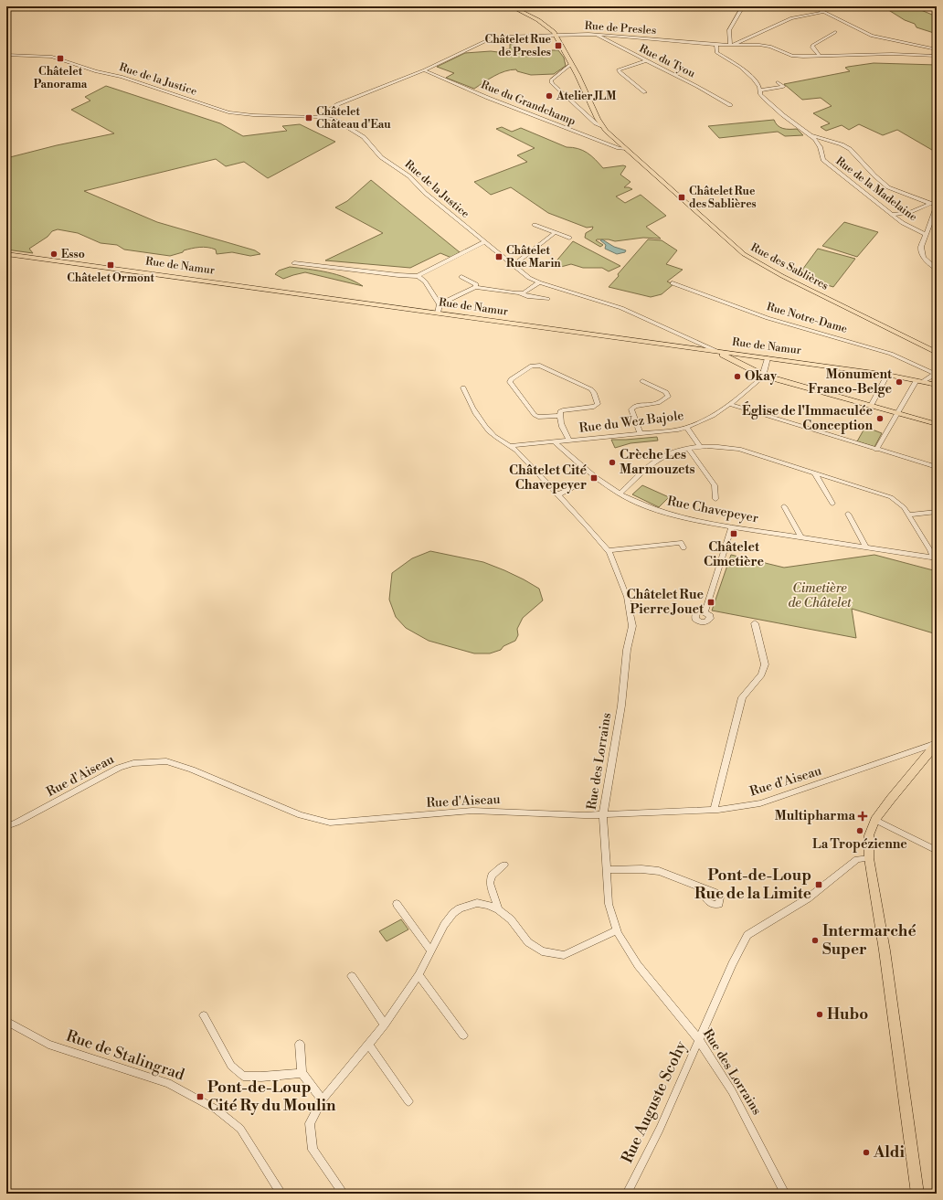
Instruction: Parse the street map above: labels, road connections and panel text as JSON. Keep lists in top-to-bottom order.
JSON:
{
  "streets": {
    "main road": ["Rue de Namur", "Rue des Sablières"],
    "street": [
      "Rue de Presles",
      "Rue du Tyou",
      "Rue de la Justice",
      "Rue du Grandchamp",
      "Rue de la Madelaine",
      "Rue Notre-Dame",
      "Rue du Wez Bajole",
      "Rue Chavepeyer",
      "Rue des Lorrains",
      "Rue d'Aiseau",
      "Rue de Stalingrad",
      "Rue Auguste Scohy"
    ]
  },
  "crossings": [
    ["Rue de Presles", "Rue du Tyou"],
    ["Rue de Presles", "Rue de la Justice"],
    ["Rue de Presles", "Rue du Grandchamp"],
    ["Rue de Presles", "Rue des Sablières"],
    ["Rue de la Justice", "Rue de Namur"],
    ["Rue du Grandchamp", "Rue des Sablières"],
    ["Rue du Wez Bajole", "Rue Chavepeyer"],
    ["Rue du Wez Bajole", "Rue des Lorrains"],
    ["Rue des Lorrains", "Rue d'Aiseau"],
    ["Rue des Lorrains", "Rue Auguste Scohy"]
  ],
  "parks": ["Cimetière de Châtelet"],
  "places": {
    "transit": [
      "Châtelet Rue de Presles",
      "Châtelet Panorama",
      "Châtelet Château d'Eau",
      "Châtelet Rue des Sablières",
      "Châtelet Rue Marin",
      "Châtelet Ormont",
      "Châtelet Cité Chavepeyer",
      "Châtelet Cimetière",
      "Châtelet Rue Pierre Jouet",
      "Pont-de-Loup Rue de la Limite",
      "Pont-de-Loup Cité Ry du Moulin"
    ],
    "other": [
      "Atelier JLM",
      "Esso",
      "Okay",
      "Monument Franco-Belge",
      "Église de l'Immaculée Conception",
      "Crèche Les Marmouzets",
      "La Tropézienne",
      "Intermarché Super",
      "Hubo",
      "Aldi"
    ],
    "health": ["Multipharma"]
  }
}
